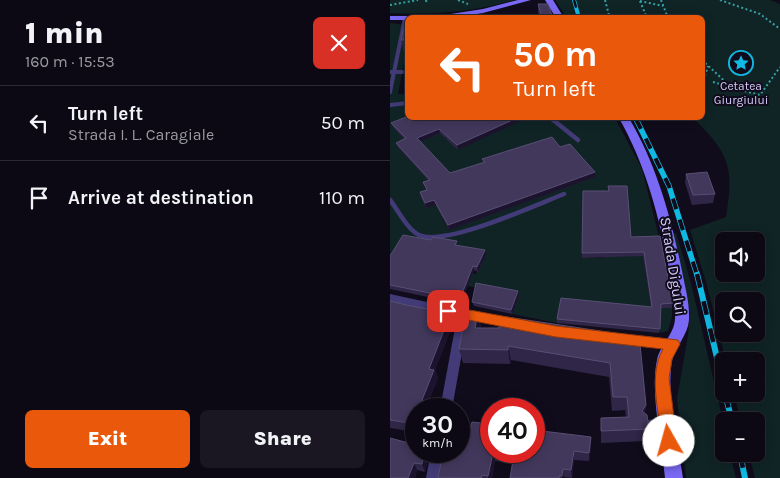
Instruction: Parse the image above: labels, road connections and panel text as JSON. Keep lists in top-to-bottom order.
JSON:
{
  "streets": {
    "street": ["Strada Digului"]
  },
  "places": {
    "place": ["Cetatea Giurgiului"]
  },
  "page": {
    "heading": ["1 min", "160 m · 15:53"],
    "turn": ["50 m", "Turn left"],
    "list": [
      {
        "name": "Turn left",
        "note": "Strada I. L. Caragiale",
        "value": "50 m"
      },
      {
        "name": "Arrive at destination",
        "value": "110 m"
      }
    ],
    "map_buttons": ["+", "−"],
    "speed": "30 km/h",
    "limit": "40",
    "buttons": ["Exit", "Share"]
  }
}
